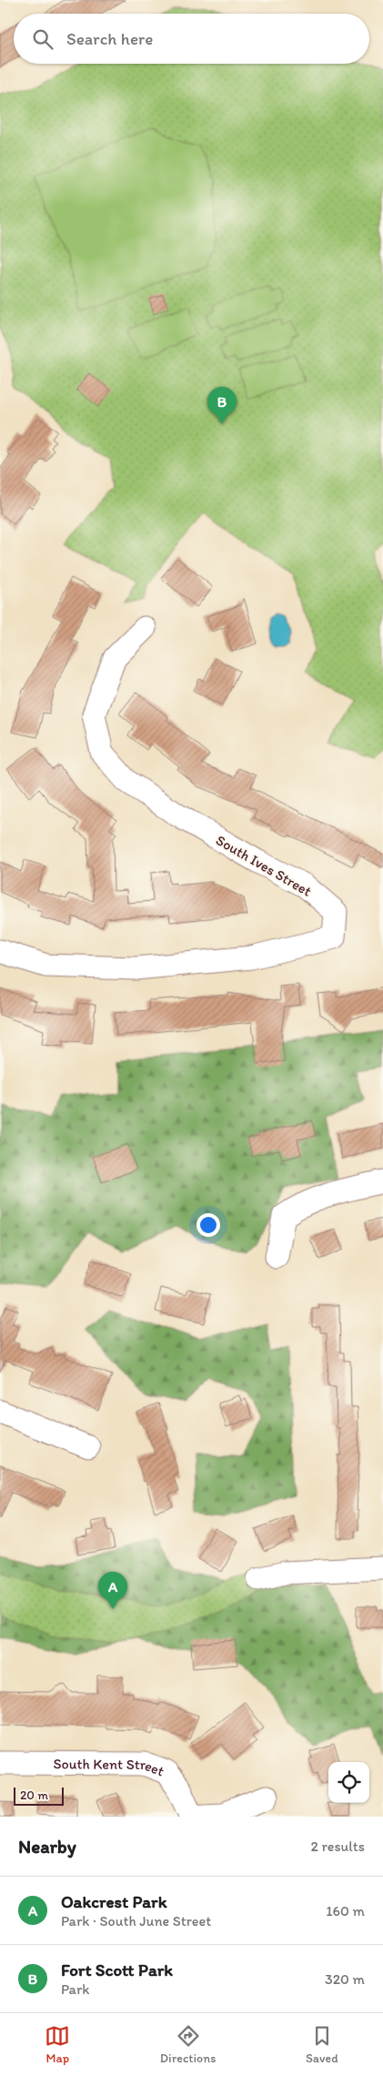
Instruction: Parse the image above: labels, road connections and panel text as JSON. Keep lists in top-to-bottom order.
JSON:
{
  "streets": {
    "street": ["South Ives Street", "South Kent Street"]
  },
  "scale_bar": "20 m",
  "page": {
    "search": "Search here",
    "pins": ["B", "A"],
    "scale": "20 m",
    "heading": ["Nearby", "2 results"],
    "list": [
      {
        "mark": "A",
        "name": "Oakcrest Park",
        "note": "Park · South June Street",
        "value": "160 m"
      },
      {
        "mark": "B",
        "name": "Fort Scott Park",
        "note": "Park",
        "value": "320 m"
      }
    ],
    "nav": ["Map", "Directions", "Saved"]
  }
}
